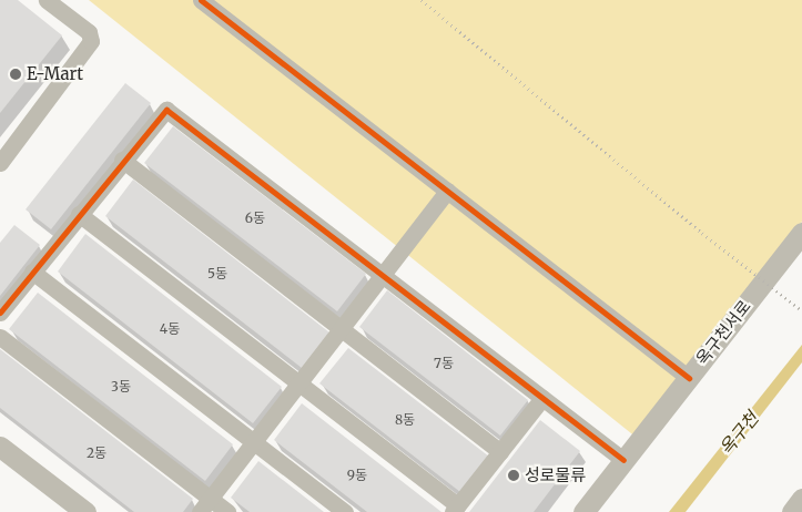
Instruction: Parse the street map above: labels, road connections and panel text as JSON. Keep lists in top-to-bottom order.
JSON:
{
  "streets": {
    "street": ["옥구천서로"]
  },
  "water": ["옥구천"],
  "places": ["E-Mart", "성로물류"],
  "house_numbers": [
    "6동",
    "5동",
    "4동",
    "7동",
    "3동",
    "8동",
    "2동",
    "9동"
  ]
}
